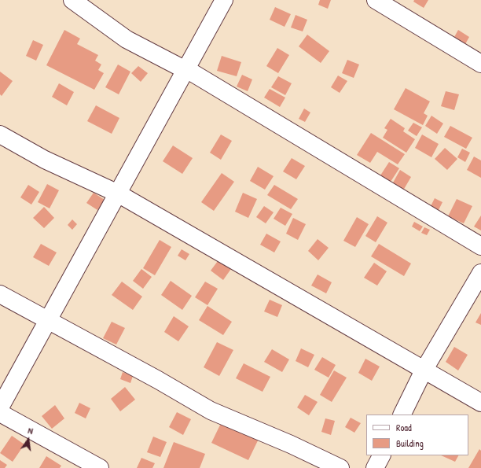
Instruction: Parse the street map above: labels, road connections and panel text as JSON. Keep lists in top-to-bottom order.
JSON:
{
  "legend": ["Road", "Building"],
  "north": "top"
}
